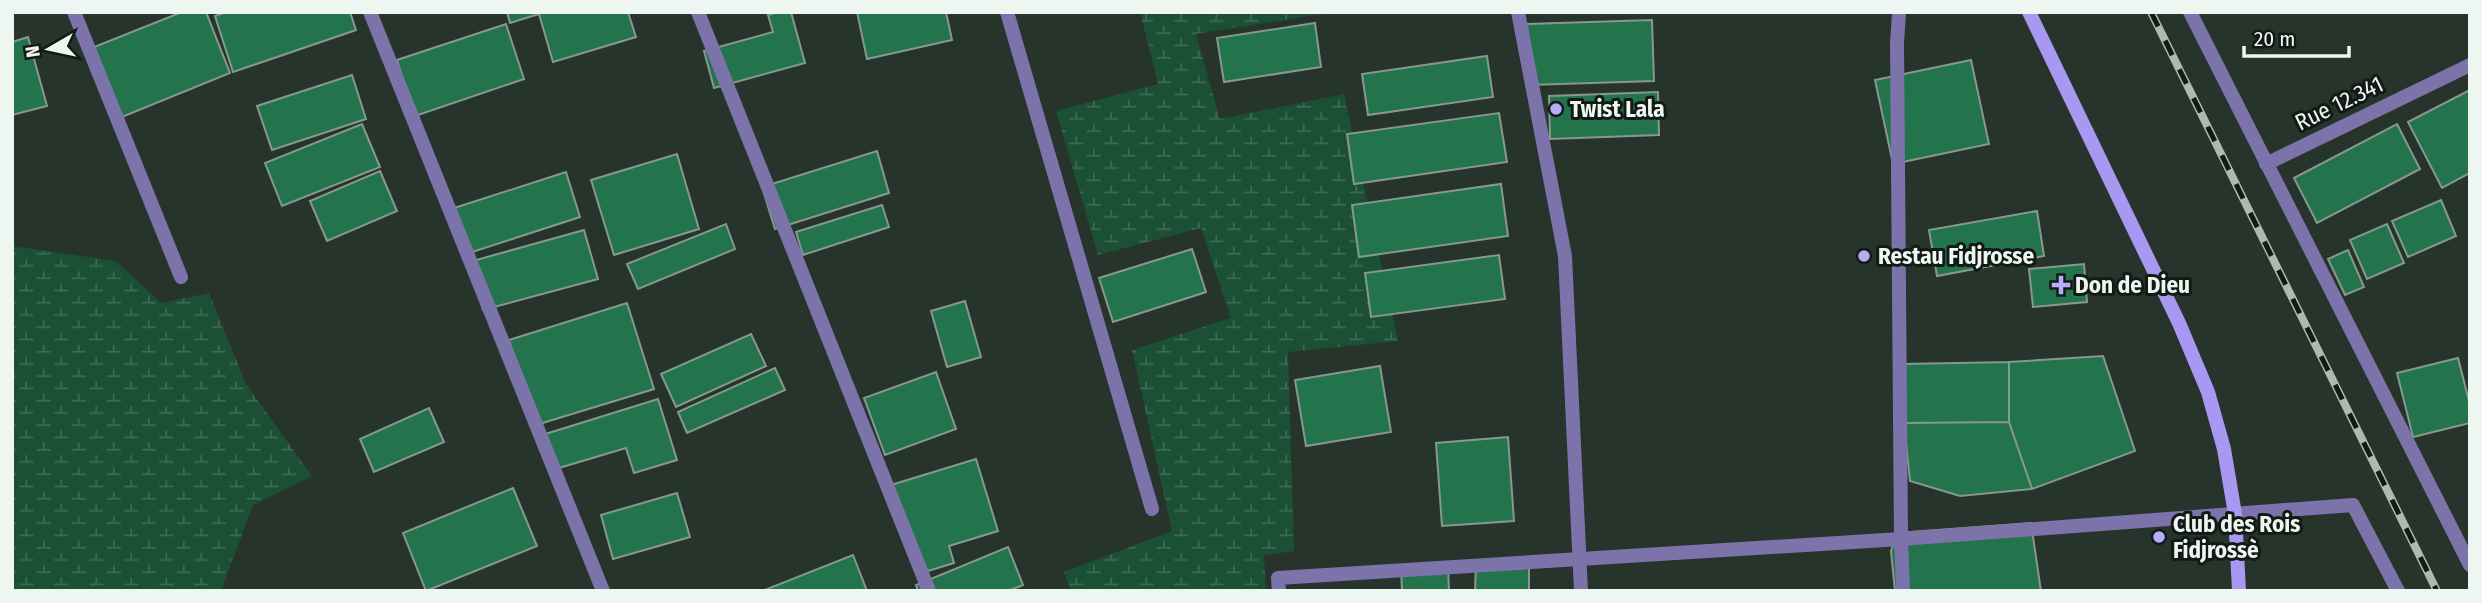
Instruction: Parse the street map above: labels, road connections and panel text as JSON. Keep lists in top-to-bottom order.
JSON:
{
  "streets": {
    "street": ["Rue 12.341"]
  },
  "places": {
    "other": ["Twist Lala", "Restau Fidjrosse", "Club des Rois Fidjrossè"],
    "health": ["Don de Dieu"]
  },
  "scale_bar": "20 m",
  "north": "left"
}
